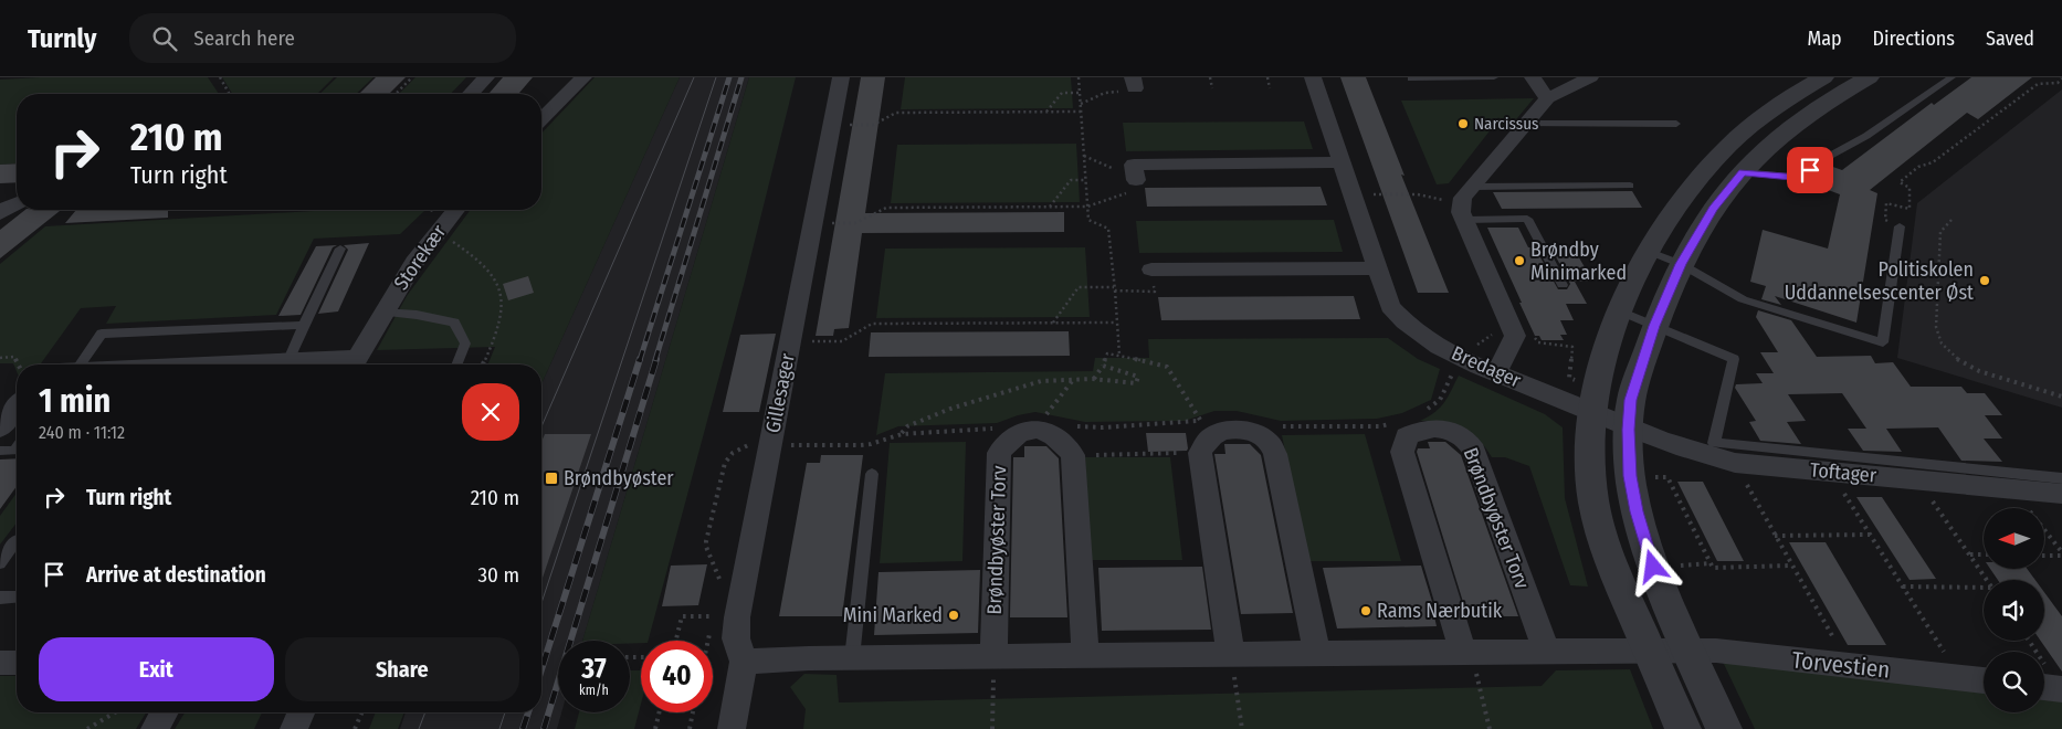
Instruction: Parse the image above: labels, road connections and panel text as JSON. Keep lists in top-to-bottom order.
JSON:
{
  "streets": {
    "street": [
      "Storekær",
      "Bredager",
      "Gillesager",
      "Toftager",
      "Brøndbyøster Torv",
      "Torvestien"
    ]
  },
  "crossings": [
    ["Bredager", "Toftager"]
  ],
  "places": {
    "other": [
      "Narcissus",
      "Brøndby Minimarked",
      "Politiskolen Uddannelsescenter Øst",
      "Rams Nærbutik",
      "Mini Marked"
    ],
    "transit": ["Brøndbyøster"]
  },
  "north": "left",
  "page": {
    "header": "Turnly",
    "search": "Search here",
    "nav": ["Map", "Directions", "Saved"],
    "turn": ["210 m", "Turn right"],
    "heading": ["1 min", "240 m · 11:12"],
    "list": [
      {
        "name": "Turn right",
        "value": "210 m"
      },
      {
        "name": "Arrive at destination",
        "value": "30 m"
      }
    ],
    "buttons": ["Exit", "Share"],
    "speed": "37 km/h",
    "limit": "40"
  }
}
